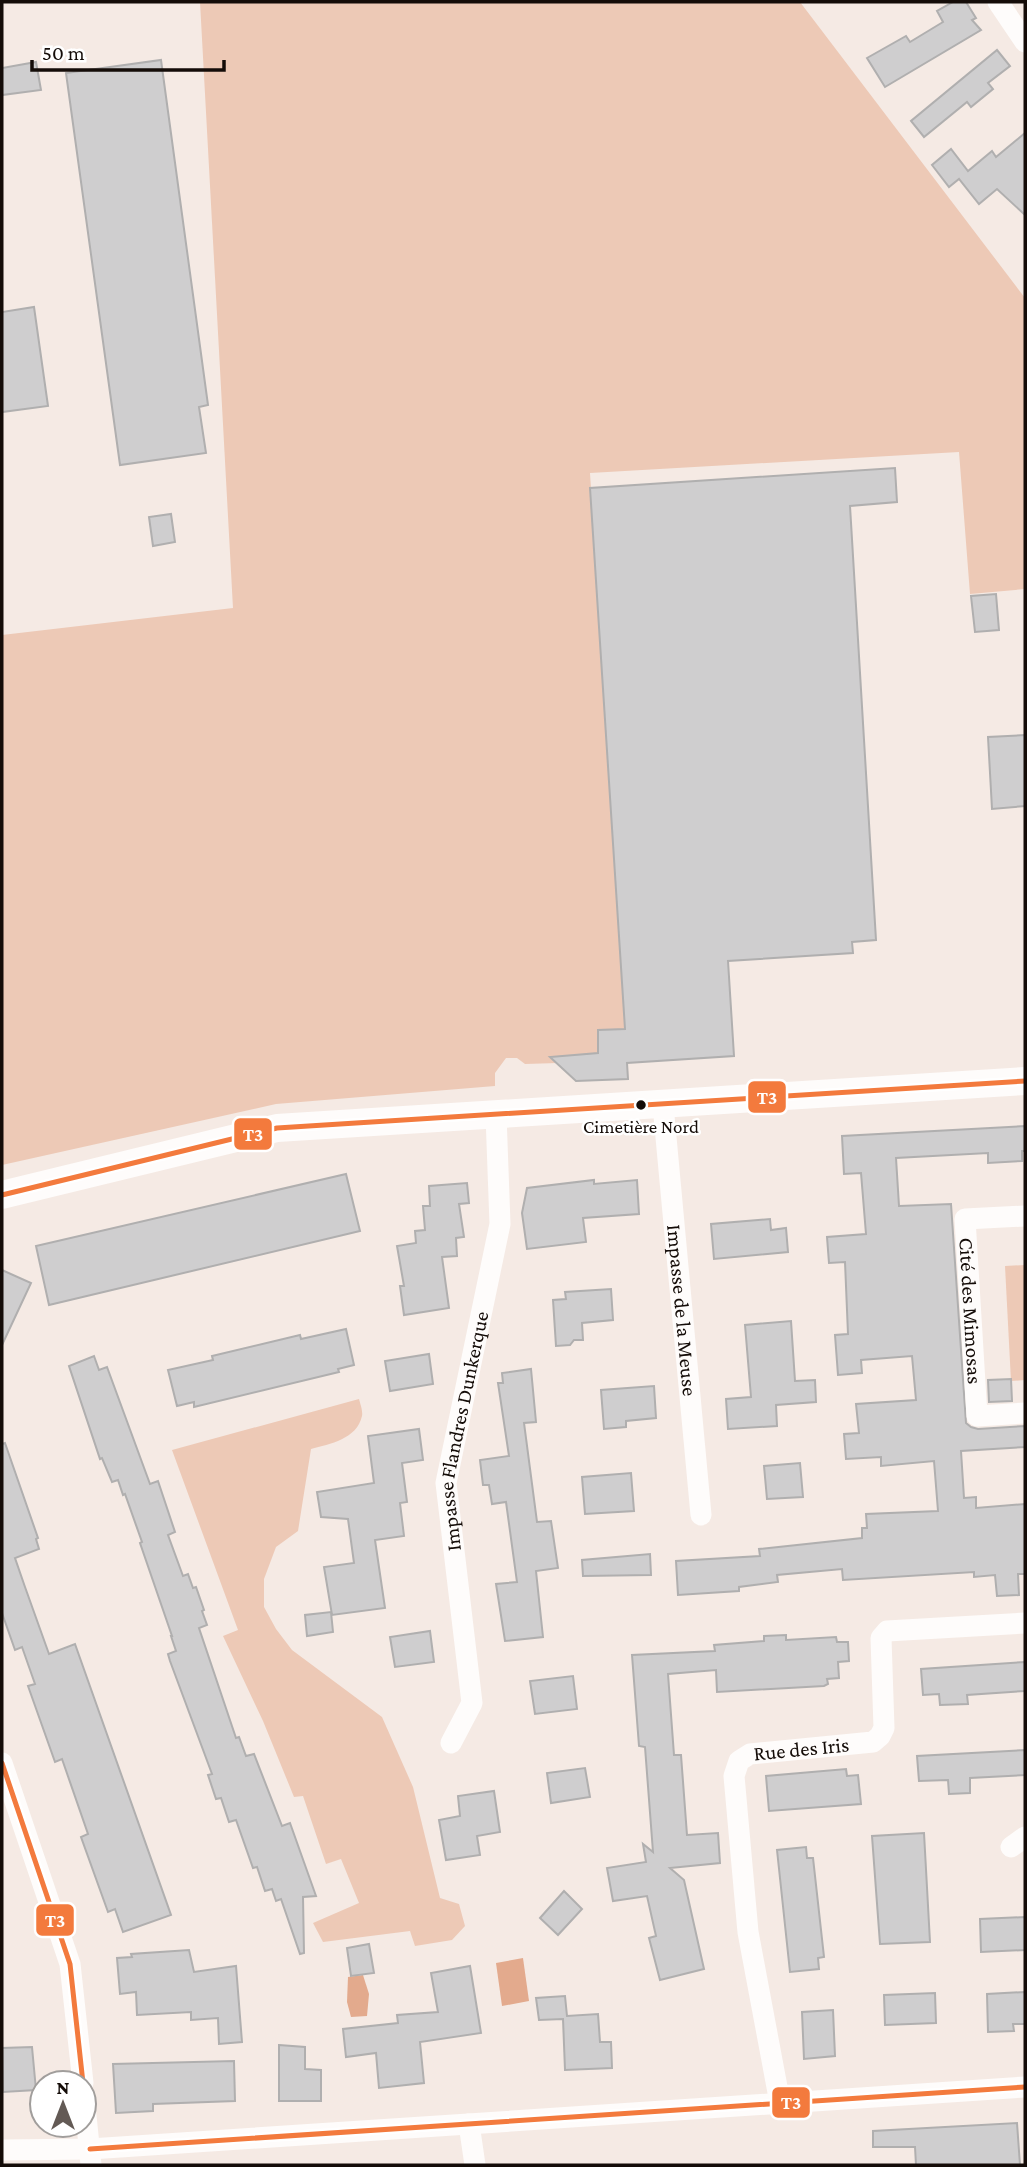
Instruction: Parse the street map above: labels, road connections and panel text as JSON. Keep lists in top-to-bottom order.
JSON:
{
  "streets": {
    "street": [
      "Impasse de la Meuse",
      "Cité des Mimosas",
      "Impasse Flandres Dunkerque",
      "Rue des Iris"
    ]
  },
  "places": ["Cimetière Nord"],
  "lines": ["transit line T3"],
  "scale_bar": "50 m",
  "north": "top"
}
